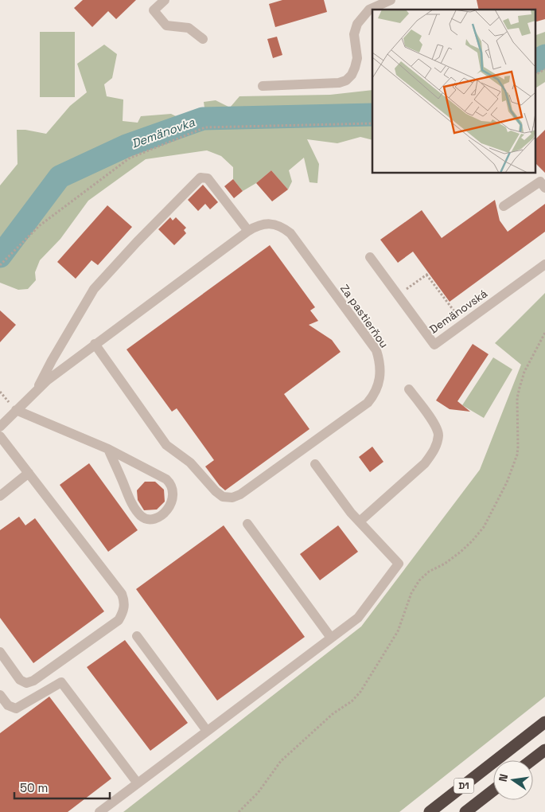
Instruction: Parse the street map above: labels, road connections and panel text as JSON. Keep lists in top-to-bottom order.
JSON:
{
  "streets": {
    "highway": ["D1"],
    "street": ["Demänovská", "Za pastierňou"]
  },
  "water": ["Demänovka"],
  "scale_bar": "50 m",
  "north": "left"
}
